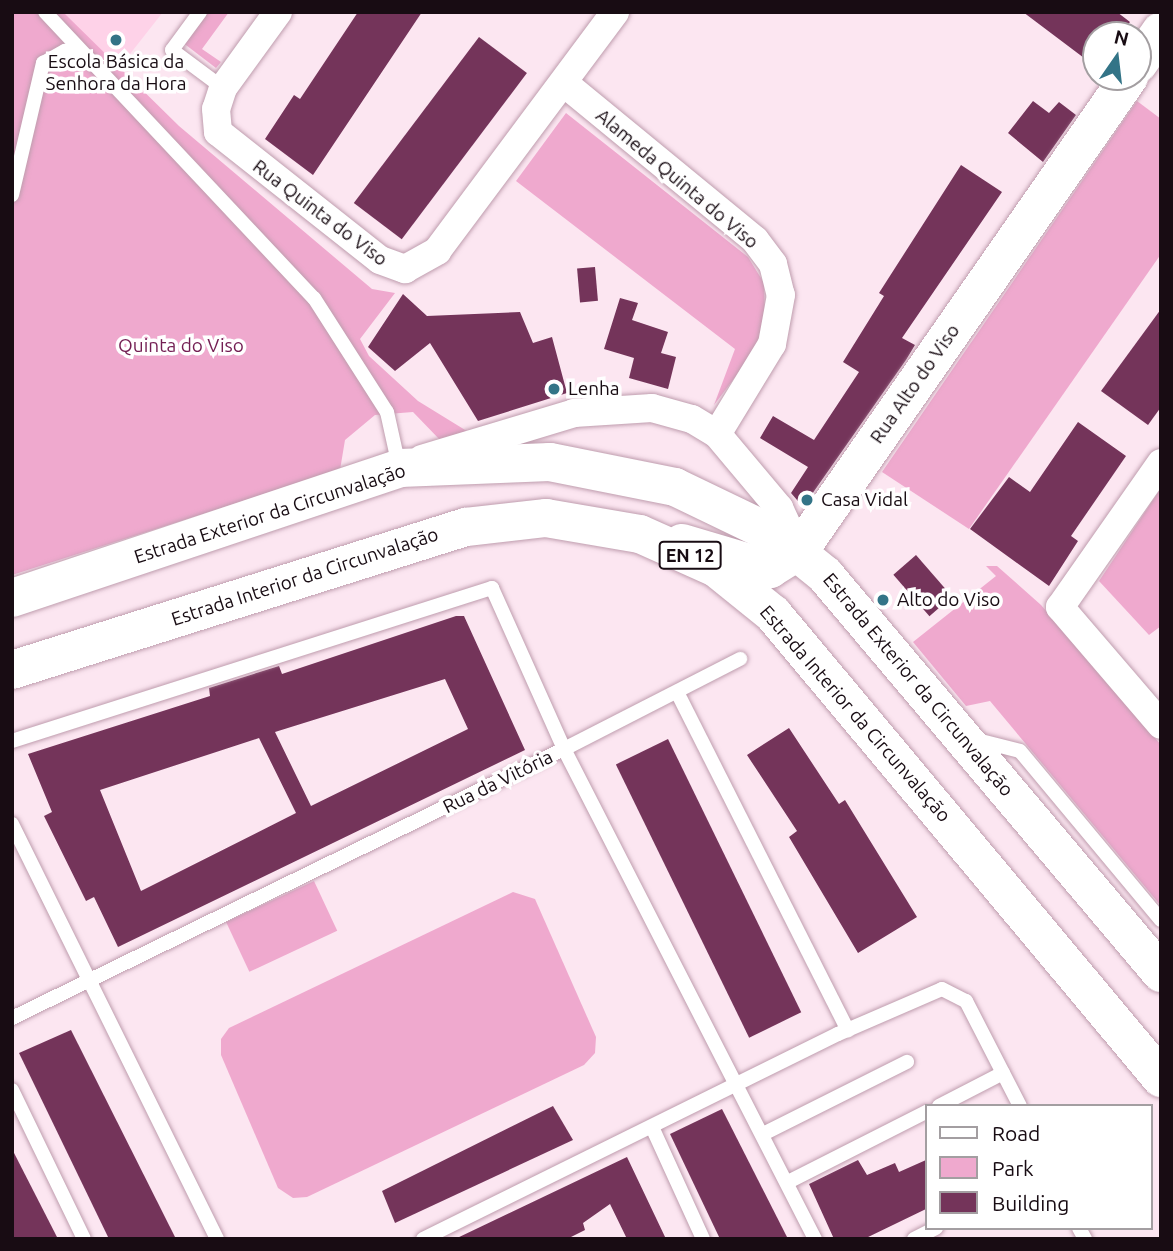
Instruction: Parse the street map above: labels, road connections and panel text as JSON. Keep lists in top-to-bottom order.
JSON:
{
  "streets": {
    "main road": [
      "Rua Alto do Viso",
      "Estrada Exterior da Circunvalação",
      "EN 12",
      "Estrada Interior da Circunvalação"
    ],
    "street": ["Alameda Quinta do Viso", "Rua Quinta do Viso"],
    "lane": ["Rua da Vitória"]
  },
  "crossings": [
    ["Alameda Quinta do Viso", "Rua Quinta do Viso"],
    ["Rua Alto do Viso", "Estrada Exterior da Circunvalação"],
    ["Rua Alto do Viso", "Estrada Interior da Circunvalação"]
  ],
  "parks": ["Quinta do Viso"],
  "places": [
    "Escola Básica da Senhora da Hora",
    "Lenha",
    "Casa Vidal",
    "Alto do Viso"
  ],
  "legend": ["Road", "Park", "Building"],
  "north": "top"
}
